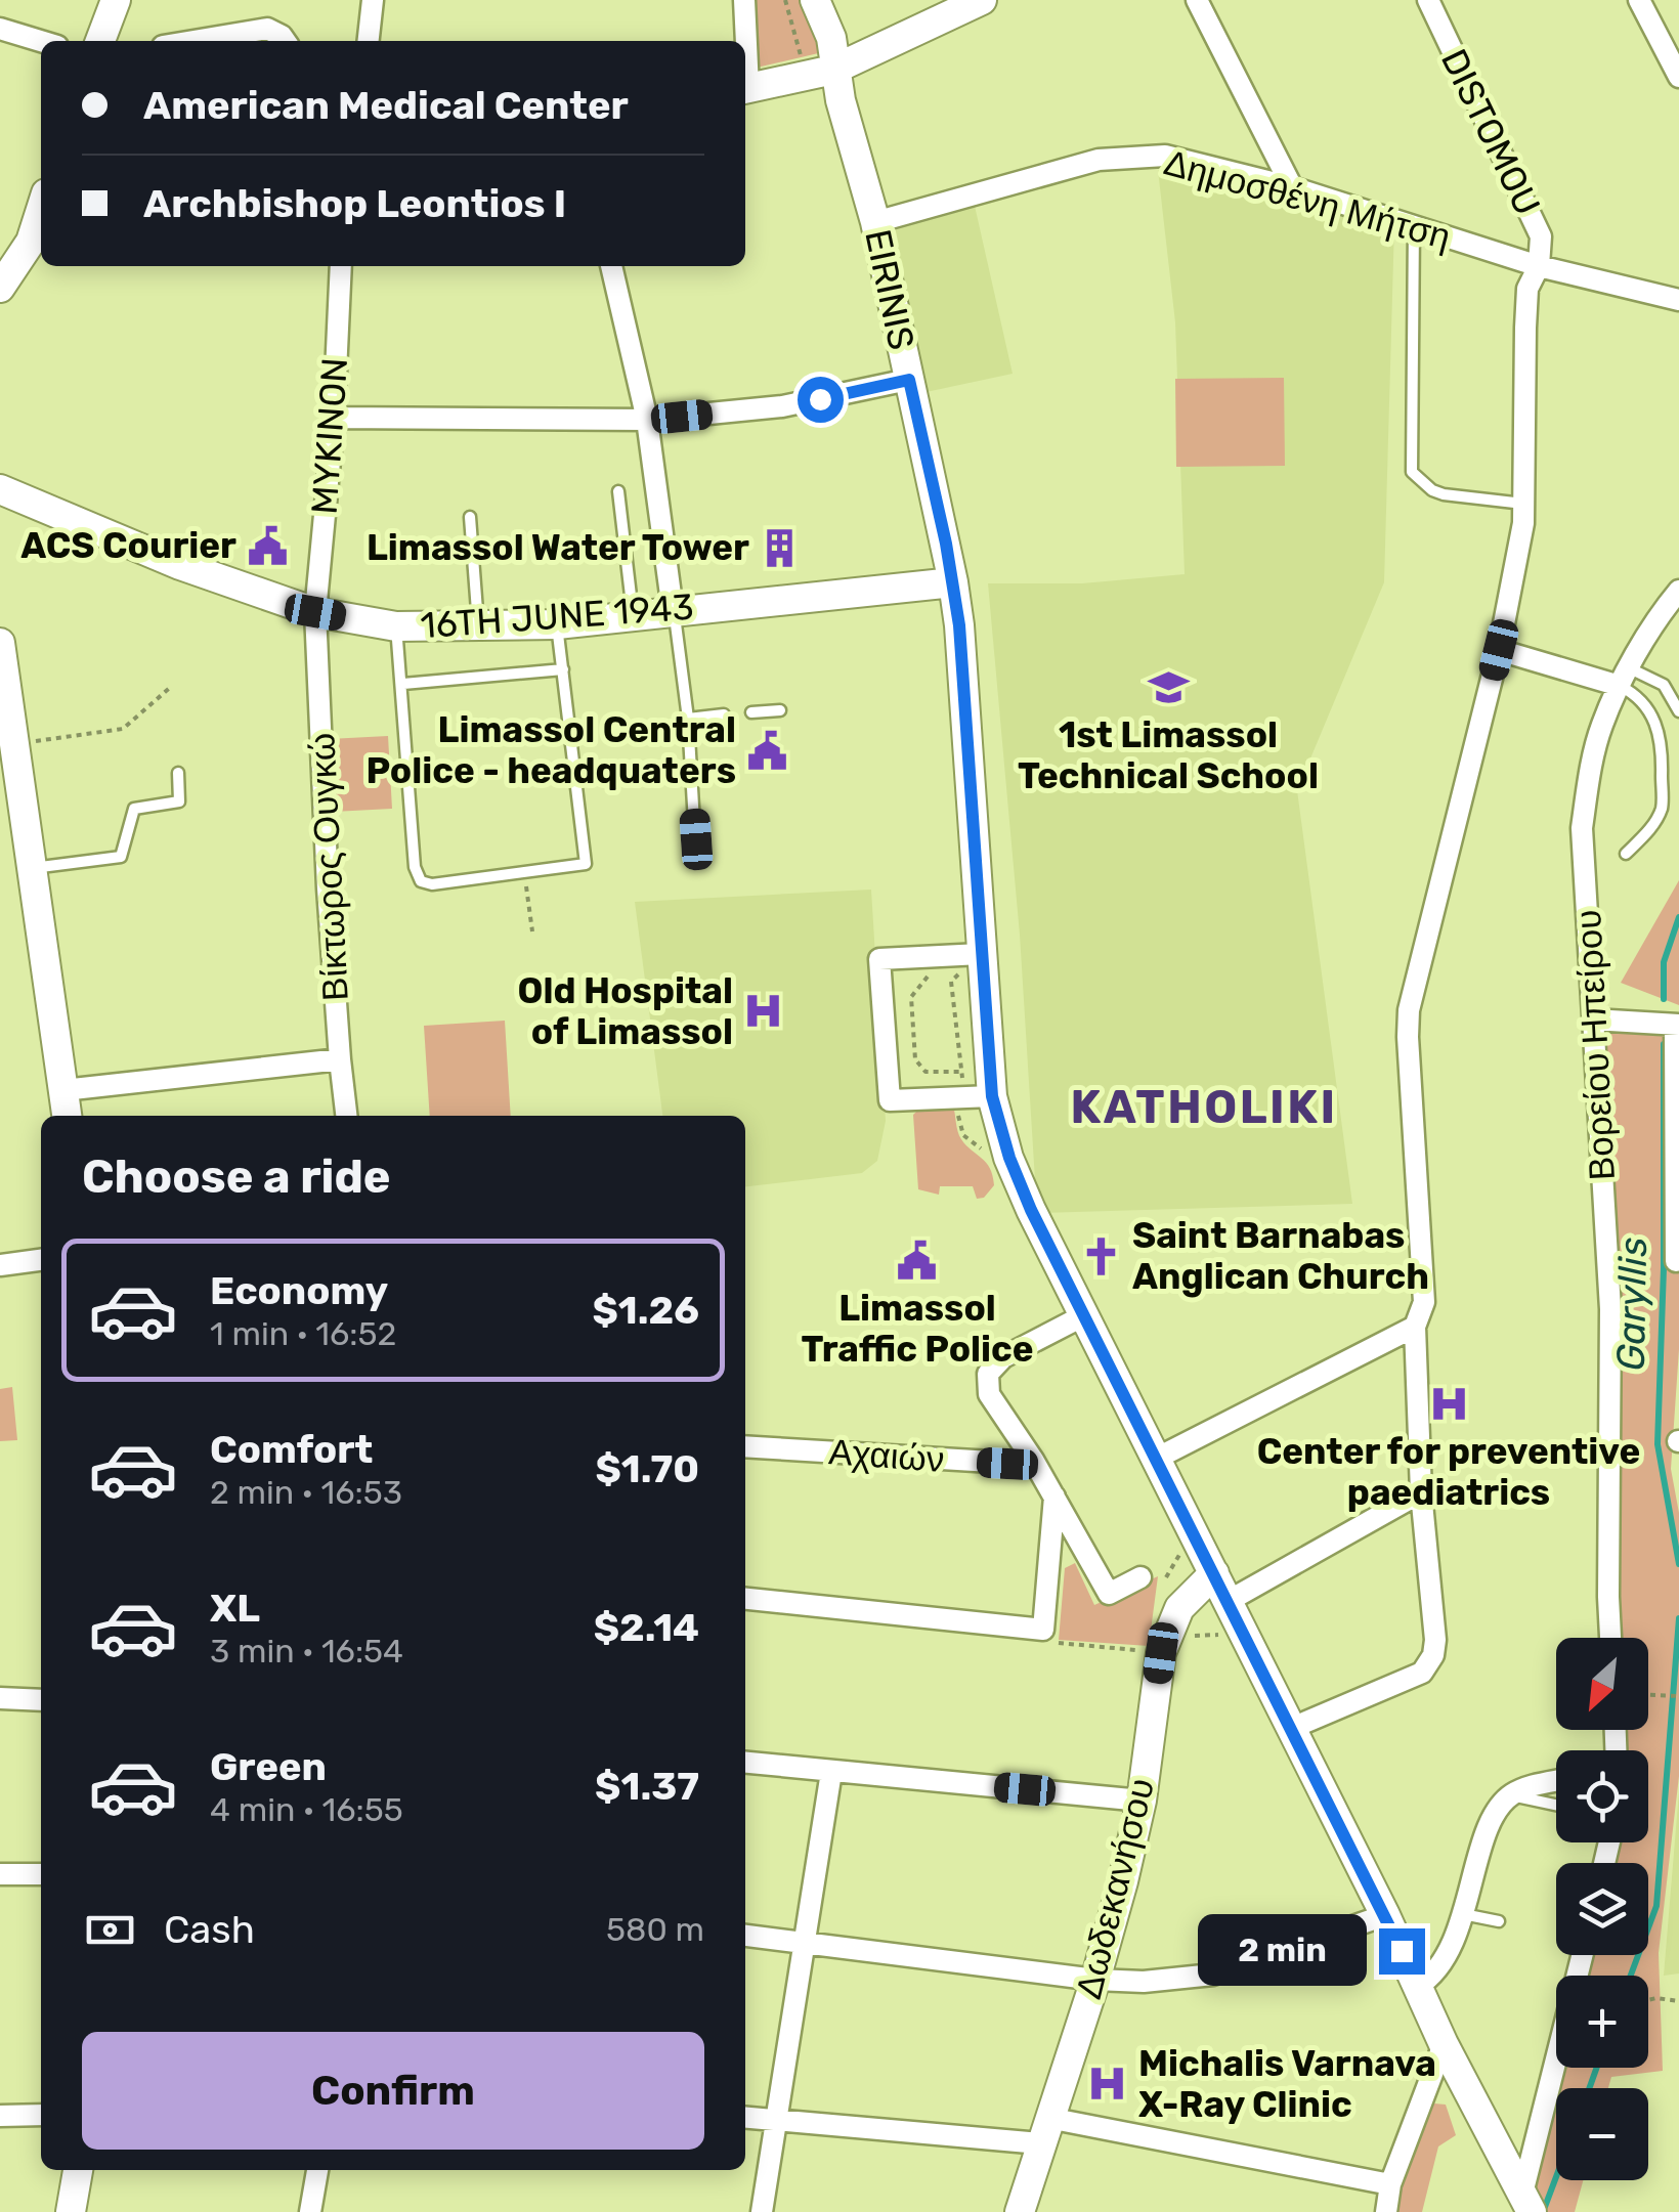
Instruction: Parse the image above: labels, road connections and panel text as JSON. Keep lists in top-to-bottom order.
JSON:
{
  "streets": {
    "main road": ["EIRINIS", "16TH JUNE 1943", "Δωδεκανήσου"],
    "street": [
      "DISTOMOU",
      "Δημοσθένη Μήτση",
      "MYKINON",
      "Βίκτωρος Ουγκώ",
      "Βορείου Ηπείρου",
      "Αχαιών"
    ]
  },
  "crossings": [
    ["DISTOMOU", "Δημοσθένη Μήτση"],
    ["Δημοσθένη Μήτση", "EIRINIS"],
    ["EIRINIS", "16TH JUNE 1943"],
    ["EIRINIS", "Δωδεκανήσου"],
    ["MYKINON", "16TH JUNE 1943"],
    ["MYKINON", "Βίκτωρος Ουγκώ"],
    ["16TH JUNE 1943", "Βίκτωρος Ουγκώ"]
  ],
  "districts": ["KATHOLIKI"],
  "water": ["Garyllis"],
  "places": {
    "public building": ["ACS Courier", "Limassol Central Police - headquaters", "Limassol Traffic Police"],
    "building": ["Limassol Water Tower"],
    "school or university": ["1st Limassol Technical School"],
    "hospital": ["Old Hospital of Limassol", "Center for preventive paediatrics", "Michalis Varnava X-Ray Clinic"],
    "church": ["Saint Barnabas Anglican Church"]
  },
  "north": "bottom left",
  "page": {
    "banner": ["American Medical Center", "Archbishop Leontios I"],
    "heading": "Choose a ride",
    "list": [
      {
        "name": "Economy",
        "note": "1 min · 16:52",
        "value": "$1.26"
      },
      {
        "name": "Comfort",
        "note": "2 min · 16:53",
        "value": "$1.70"
      },
      {
        "name": "XL",
        "note": "3 min · 16:54",
        "value": "$2.14"
      },
      {
        "name": "Green",
        "note": "4 min · 16:55",
        "value": "$1.37"
      }
    ],
    "map_buttons": ["+", "−"],
    "pay": ["Cash", "580 m"],
    "bubble": "2 min",
    "buttons": "Confirm"
  }
}
